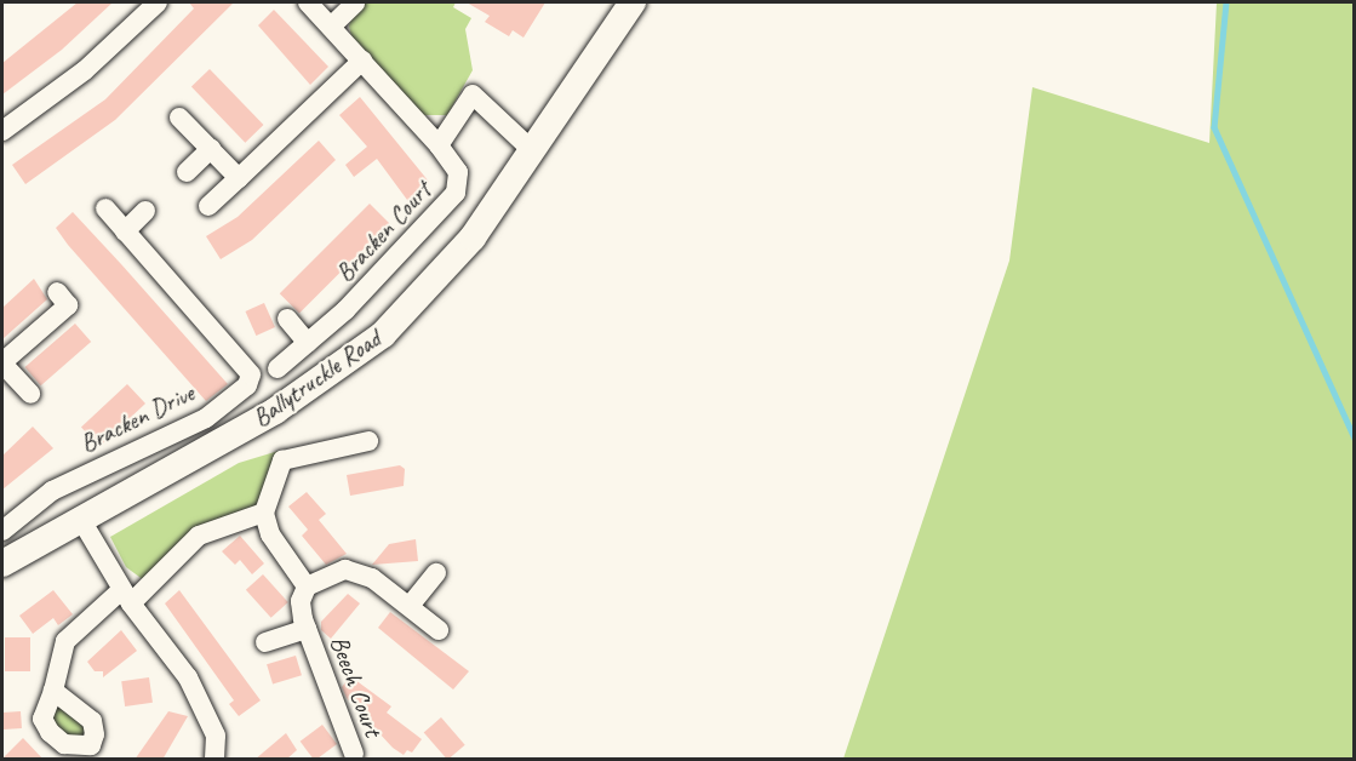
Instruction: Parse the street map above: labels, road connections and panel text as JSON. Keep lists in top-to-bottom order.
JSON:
{
  "streets": {
    "street": [
      "Bracken Court",
      "Ballytruckle Road",
      "Bracken Drive",
      "Beech Court"
    ]
  },
  "crossings": [
    ["Bracken Court", "Ballytruckle Road"]
  ]
}
